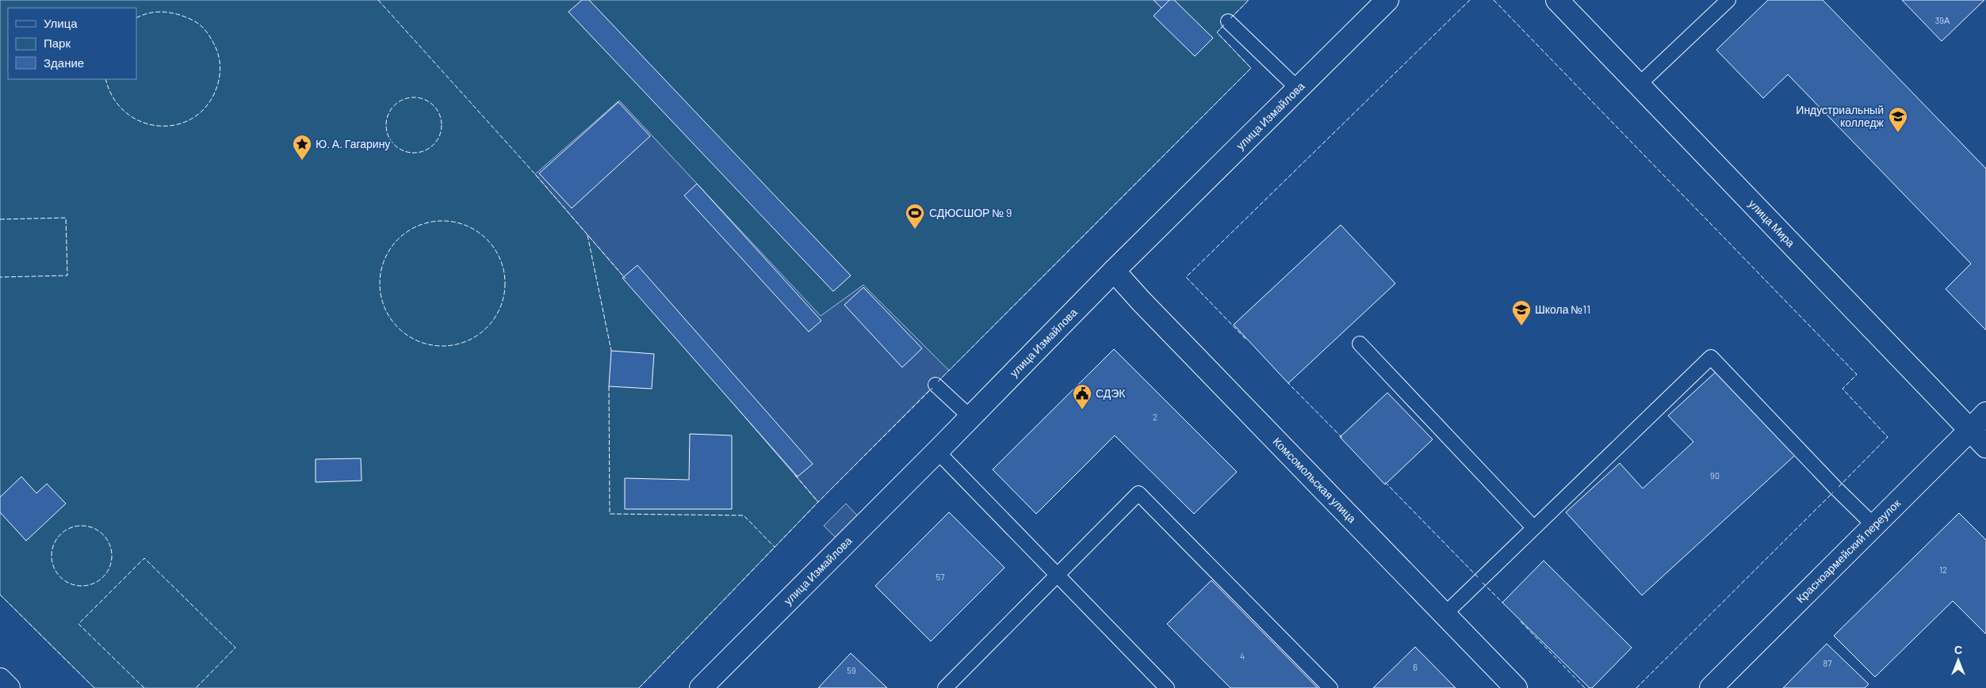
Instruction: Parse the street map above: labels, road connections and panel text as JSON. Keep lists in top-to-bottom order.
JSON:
{
  "streets": {
    "street": [
      "улица Измайлова",
      "улица Мира",
      "Комсомольская улица",
      "Красноармейский переулок"
    ]
  },
  "crossings": [
    ["улица Измайлова", "Комсомольская улица"],
    ["улица Мира", "Красноармейский переулок"]
  ],
  "places": {
    "school or university": ["Индустриальный колледж", "Школа №11"],
    "place": ["Ю. А. Гагарину"],
    "sports": ["СДЮСШОР № 9"],
    "public building": ["СДЭК"]
  },
  "house_numbers": [
    "39А",
    "2",
    "90",
    "12",
    "57",
    "4",
    "87",
    "6",
    "59"
  ],
  "legend": ["Улица", "Парк", "Здание"],
  "north": "top"
}
